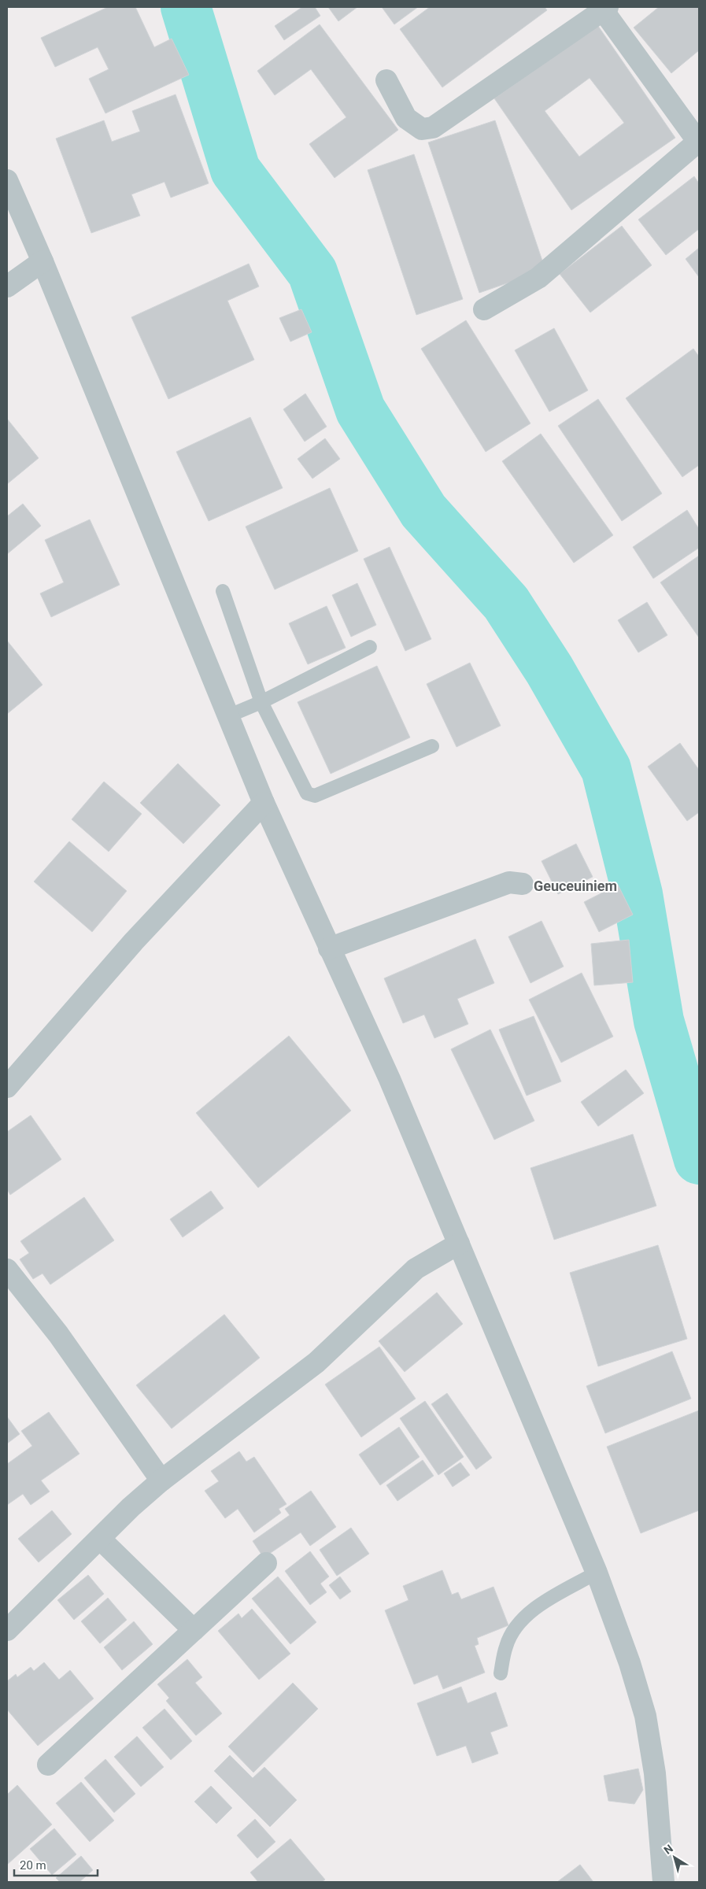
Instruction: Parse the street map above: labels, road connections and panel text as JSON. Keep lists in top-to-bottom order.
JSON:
{
  "districts": ["Geuceuiniem"],
  "scale_bar": "20 m",
  "north": "top left"
}
